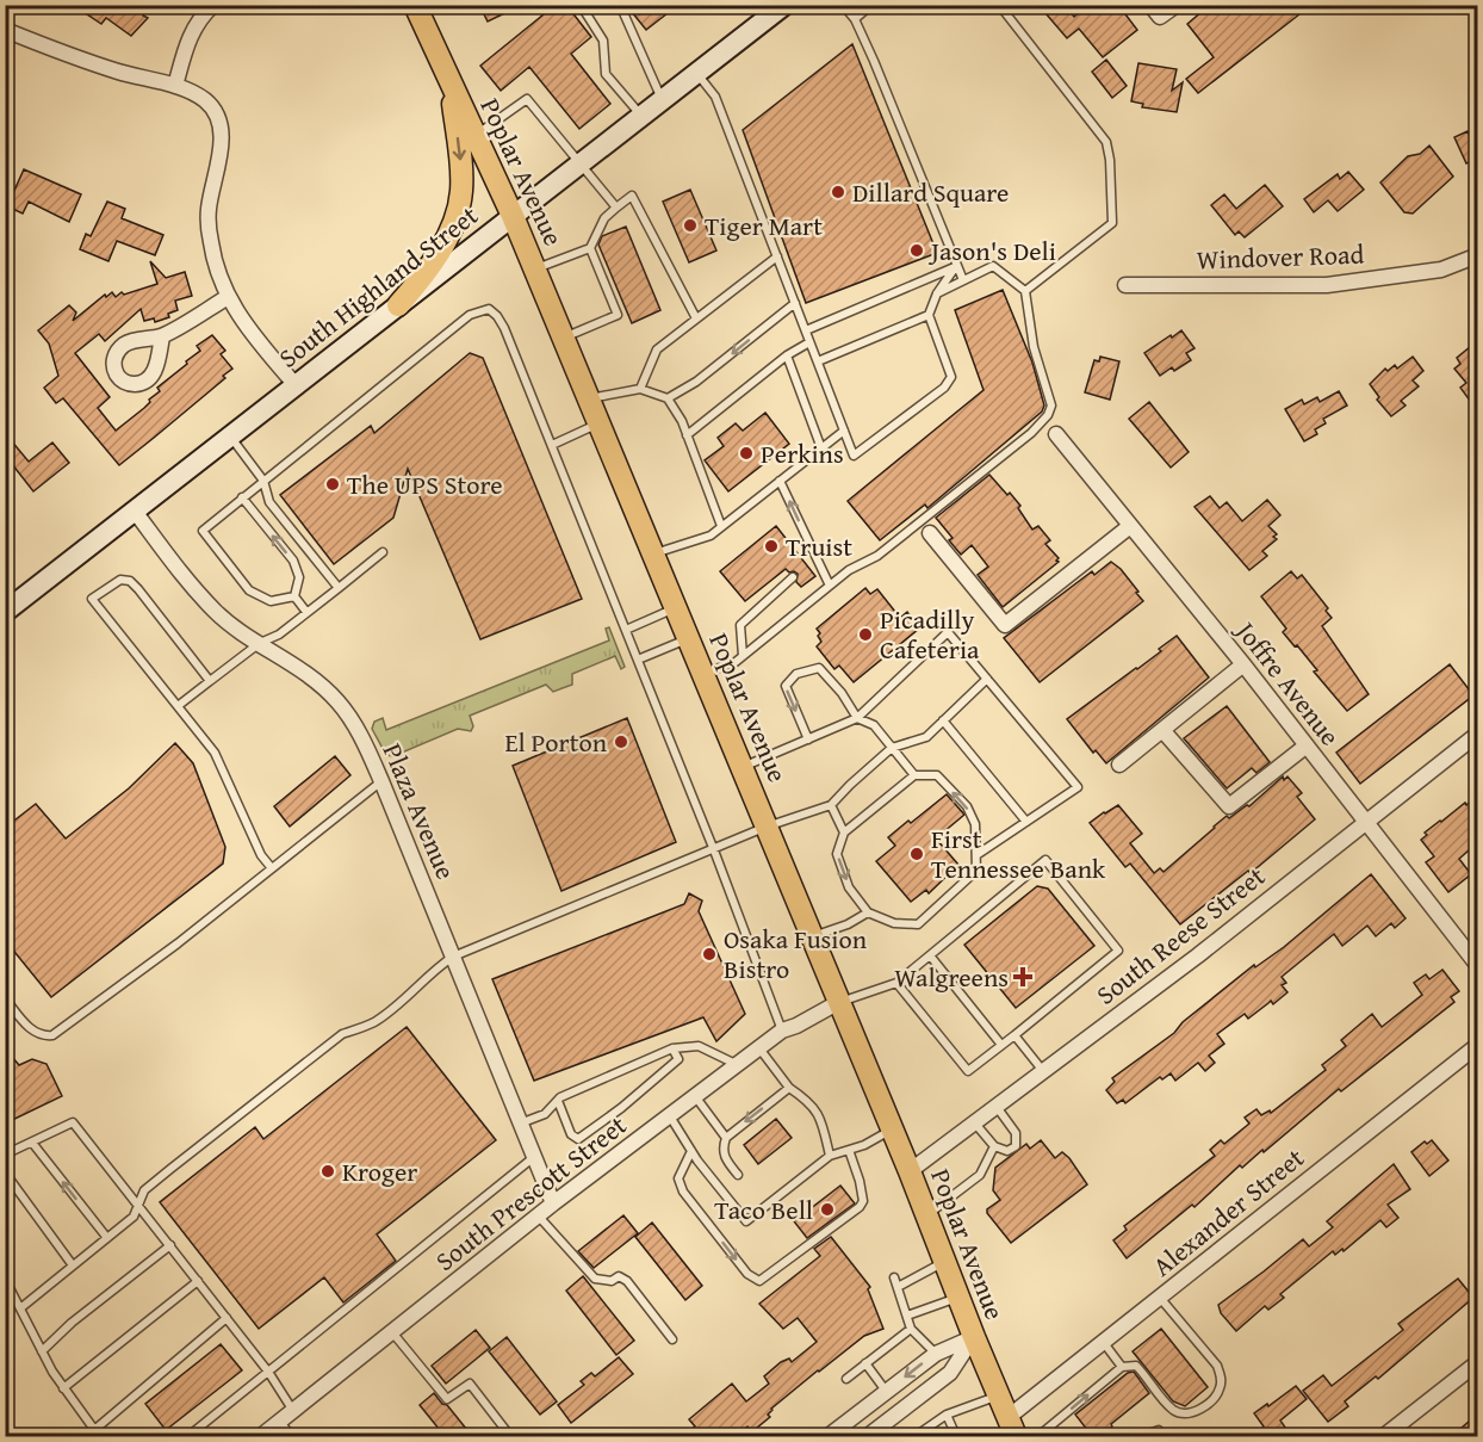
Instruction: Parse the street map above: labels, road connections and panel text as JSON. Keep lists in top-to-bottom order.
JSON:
{
  "streets": {
    "main road": ["Poplar Avenue", "South Highland Street"],
    "street": [
      "Windover Road",
      "Joffre Avenue",
      "Plaza Avenue",
      "South Reese Street",
      "South Prescott Street",
      "Alexander Street"
    ]
  },
  "crossings": [
    ["Poplar Avenue", "South Highland Street"],
    ["Poplar Avenue", "South Reese Street"],
    ["Poplar Avenue", "South Prescott Street"],
    ["Poplar Avenue", "Alexander Street"],
    ["South Highland Street", "Plaza Avenue"],
    ["Joffre Avenue", "South Reese Street"],
    ["Plaza Avenue", "South Prescott Street"]
  ],
  "places": {
    "other": [
      "Dillard Square",
      "Tiger Mart",
      "Jason's Deli",
      "Perkins",
      "The UPS Store",
      "Truist",
      "Picadilly Cafeteria",
      "El Porton",
      "First Tennessee Bank",
      "Osaka Fusion Bistro",
      "Kroger",
      "Taco Bell"
    ],
    "health": ["Walgreens"]
  }
}
